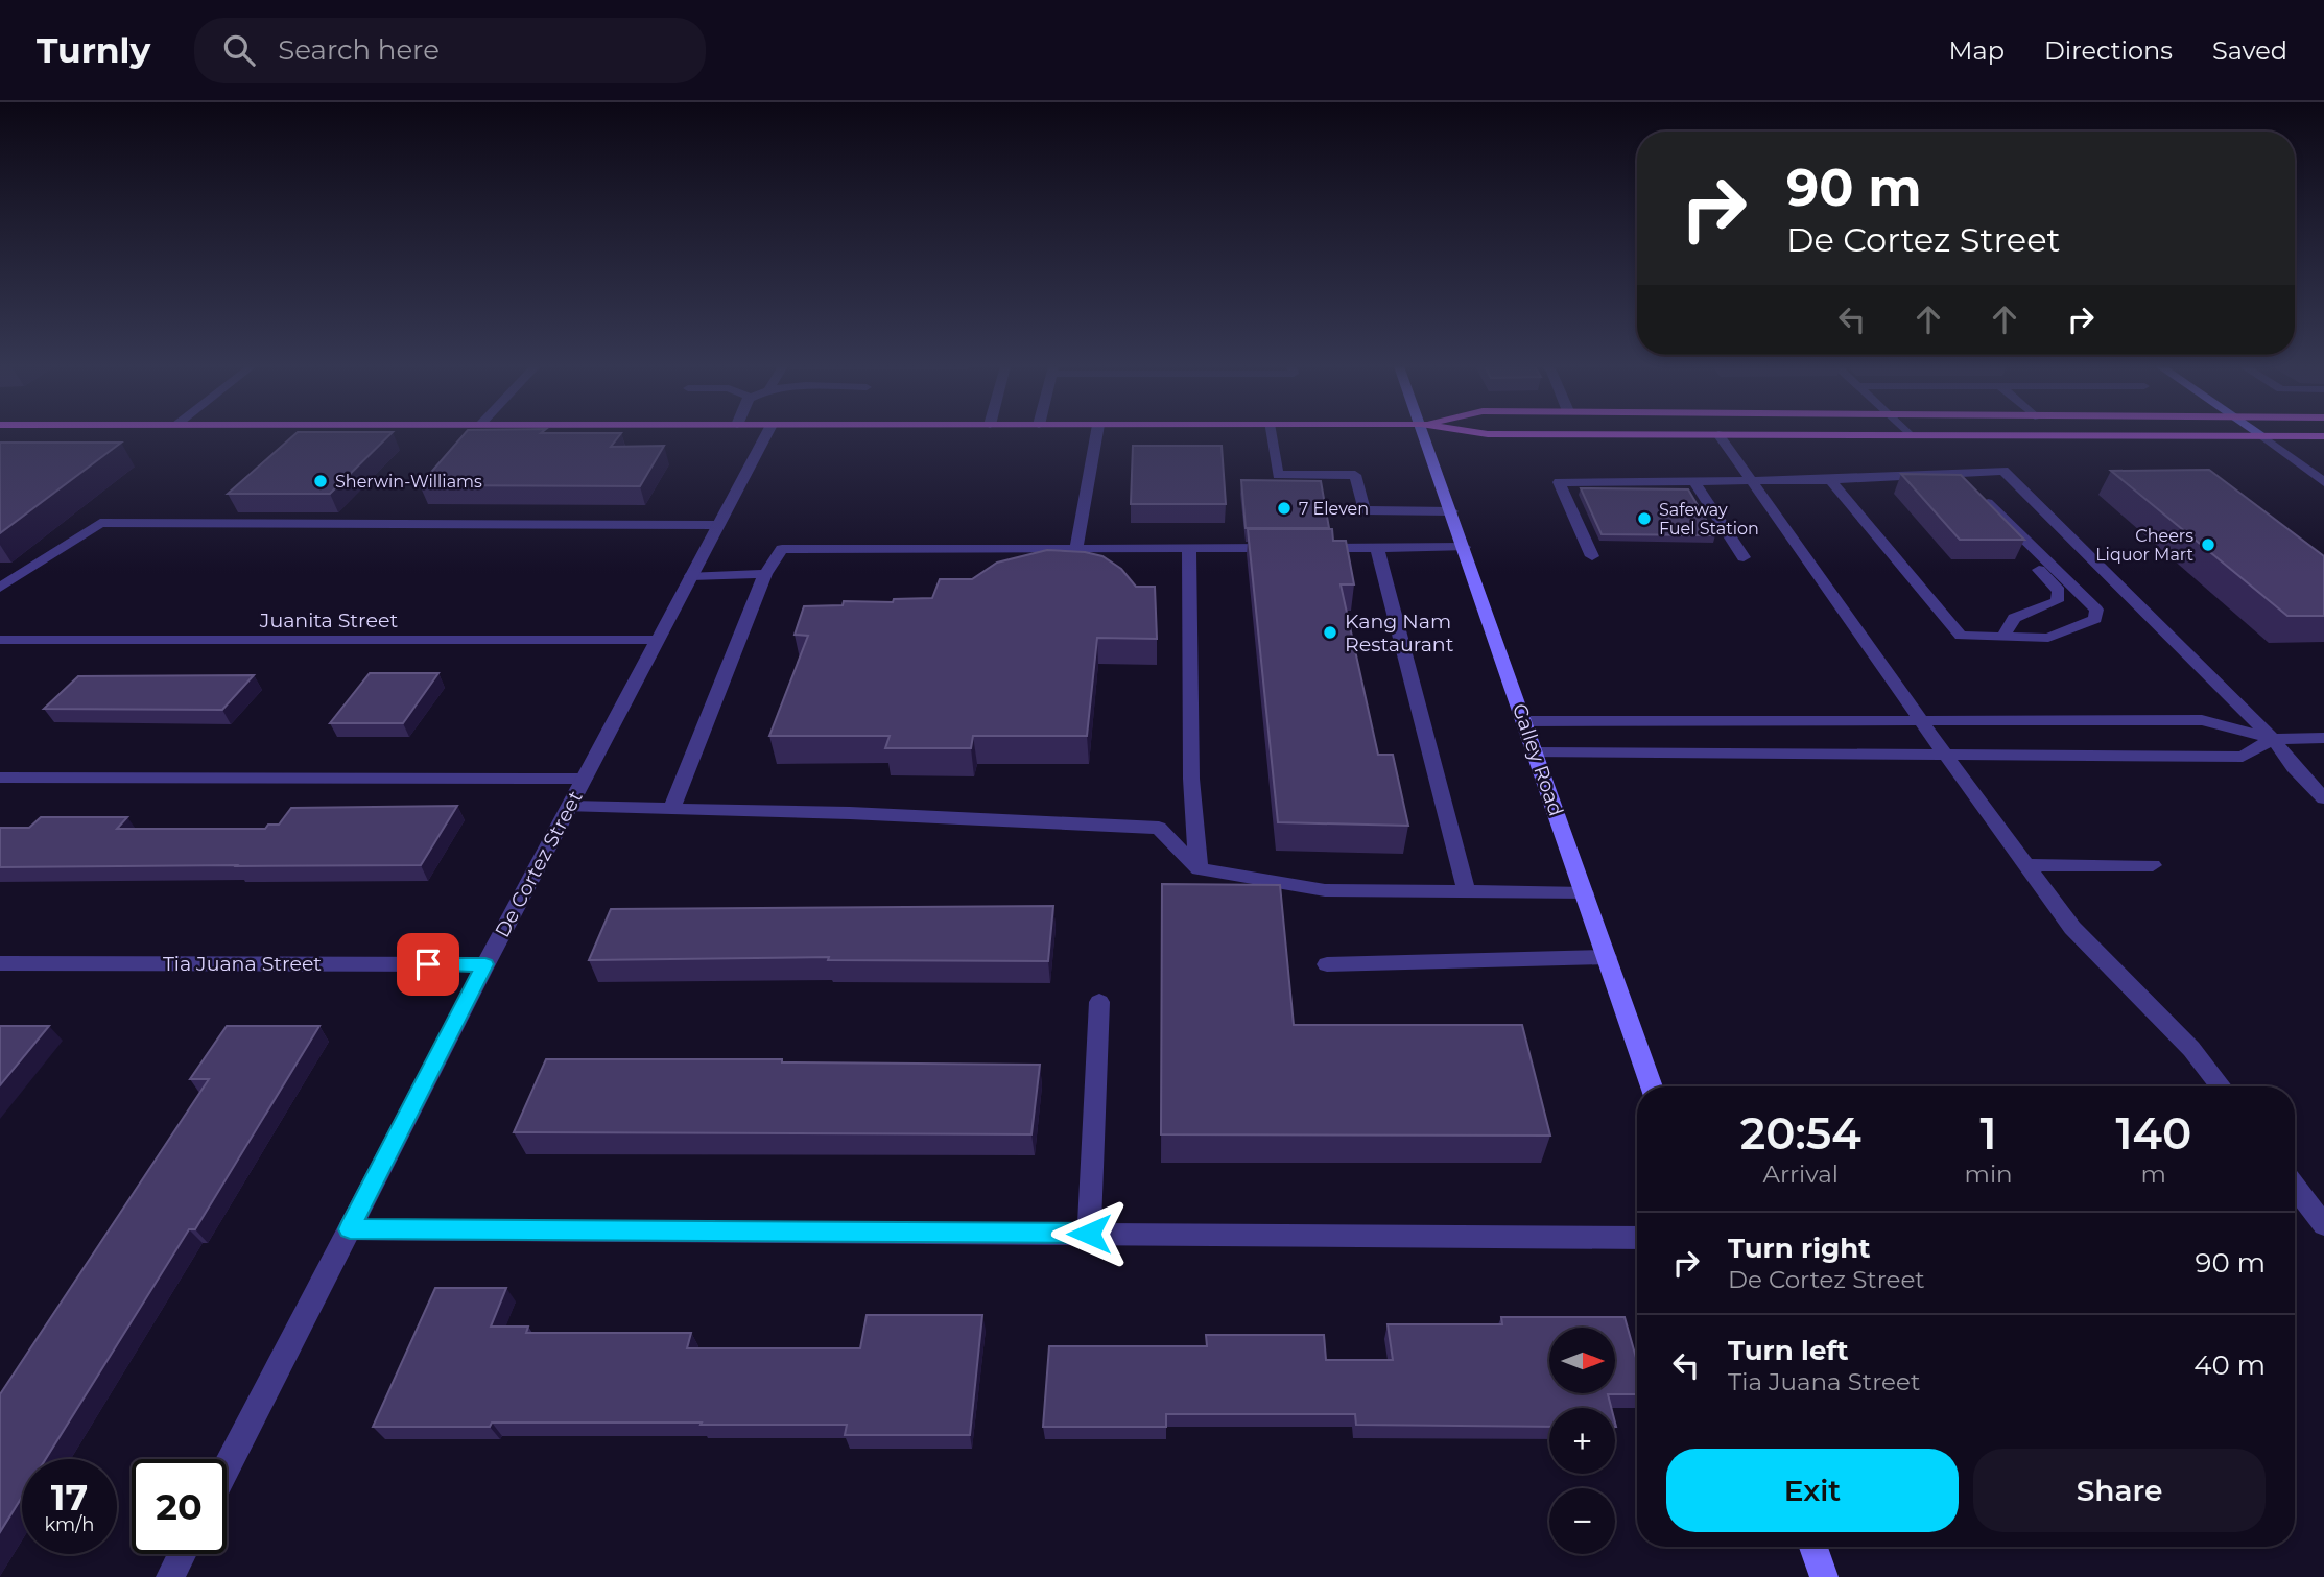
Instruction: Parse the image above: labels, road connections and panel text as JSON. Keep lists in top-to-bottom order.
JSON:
{
  "streets": {
    "main road": ["Galley Road"],
    "street": ["Juanita Street", "De Cortez Street", "Tia Juana Street"]
  },
  "crossings": [
    ["Juanita Street", "De Cortez Street"],
    ["De Cortez Street", "Tia Juana Street"]
  ],
  "places": [
    "Sherwin-Williams",
    "7 Eleven",
    "Safeway Fuel Station",
    "Cheers Liquor Mart",
    "Kang Nam Restaurant"
  ],
  "north": "right",
  "page": {
    "header": "Turnly",
    "search": "Search here",
    "nav": ["Map", "Directions", "Saved"],
    "turn": ["90 m", "De Cortez Street"],
    "eta": [
      "20:54",
      "Arrival",
      "1",
      "min",
      "140",
      "m"
    ],
    "list": [
      {
        "name": "Turn right",
        "note": "De Cortez Street",
        "value": "90 m"
      },
      {
        "name": "Turn left",
        "note": "Tia Juana Street",
        "value": "40 m"
      }
    ],
    "map_buttons": ["+", "−"],
    "buttons": ["Exit", "Share"],
    "speed": "17 km/h",
    "limit": "20"
  }
}
